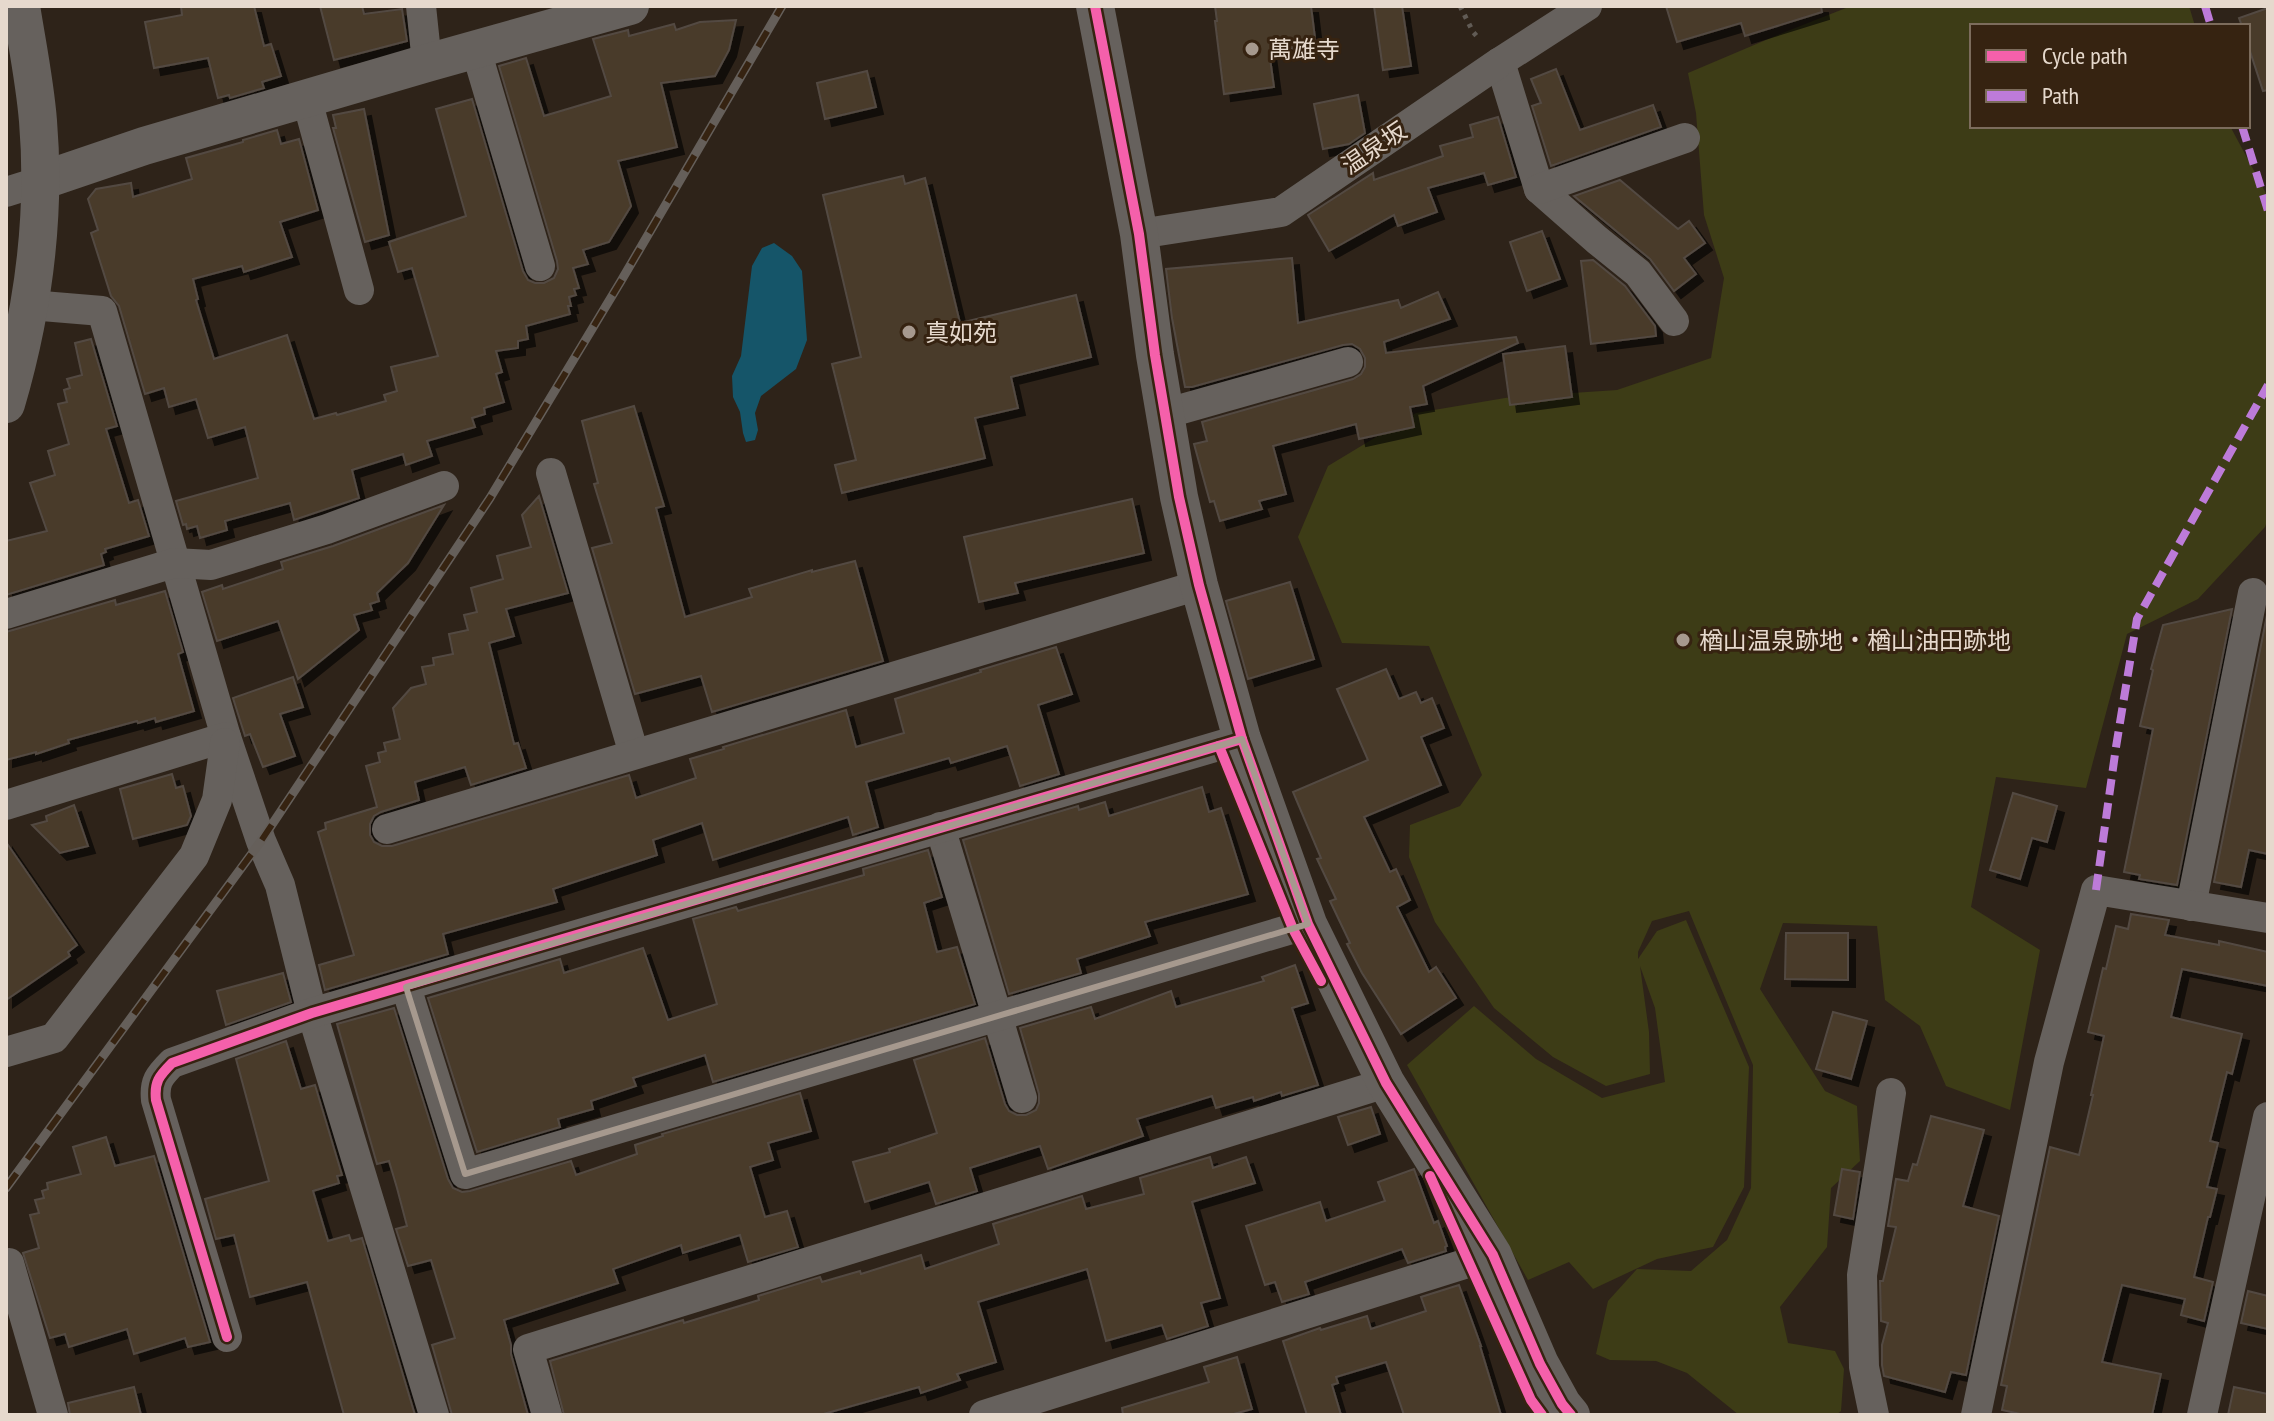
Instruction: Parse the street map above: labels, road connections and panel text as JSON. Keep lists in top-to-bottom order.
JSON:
{
  "streets": {
    "street": ["温泉坂"]
  },
  "places": ["萬雄寺", "真如苑", "楢山温泉跡地・楢山油田跡地"],
  "legend": ["Cycle path", "Path"]
}
